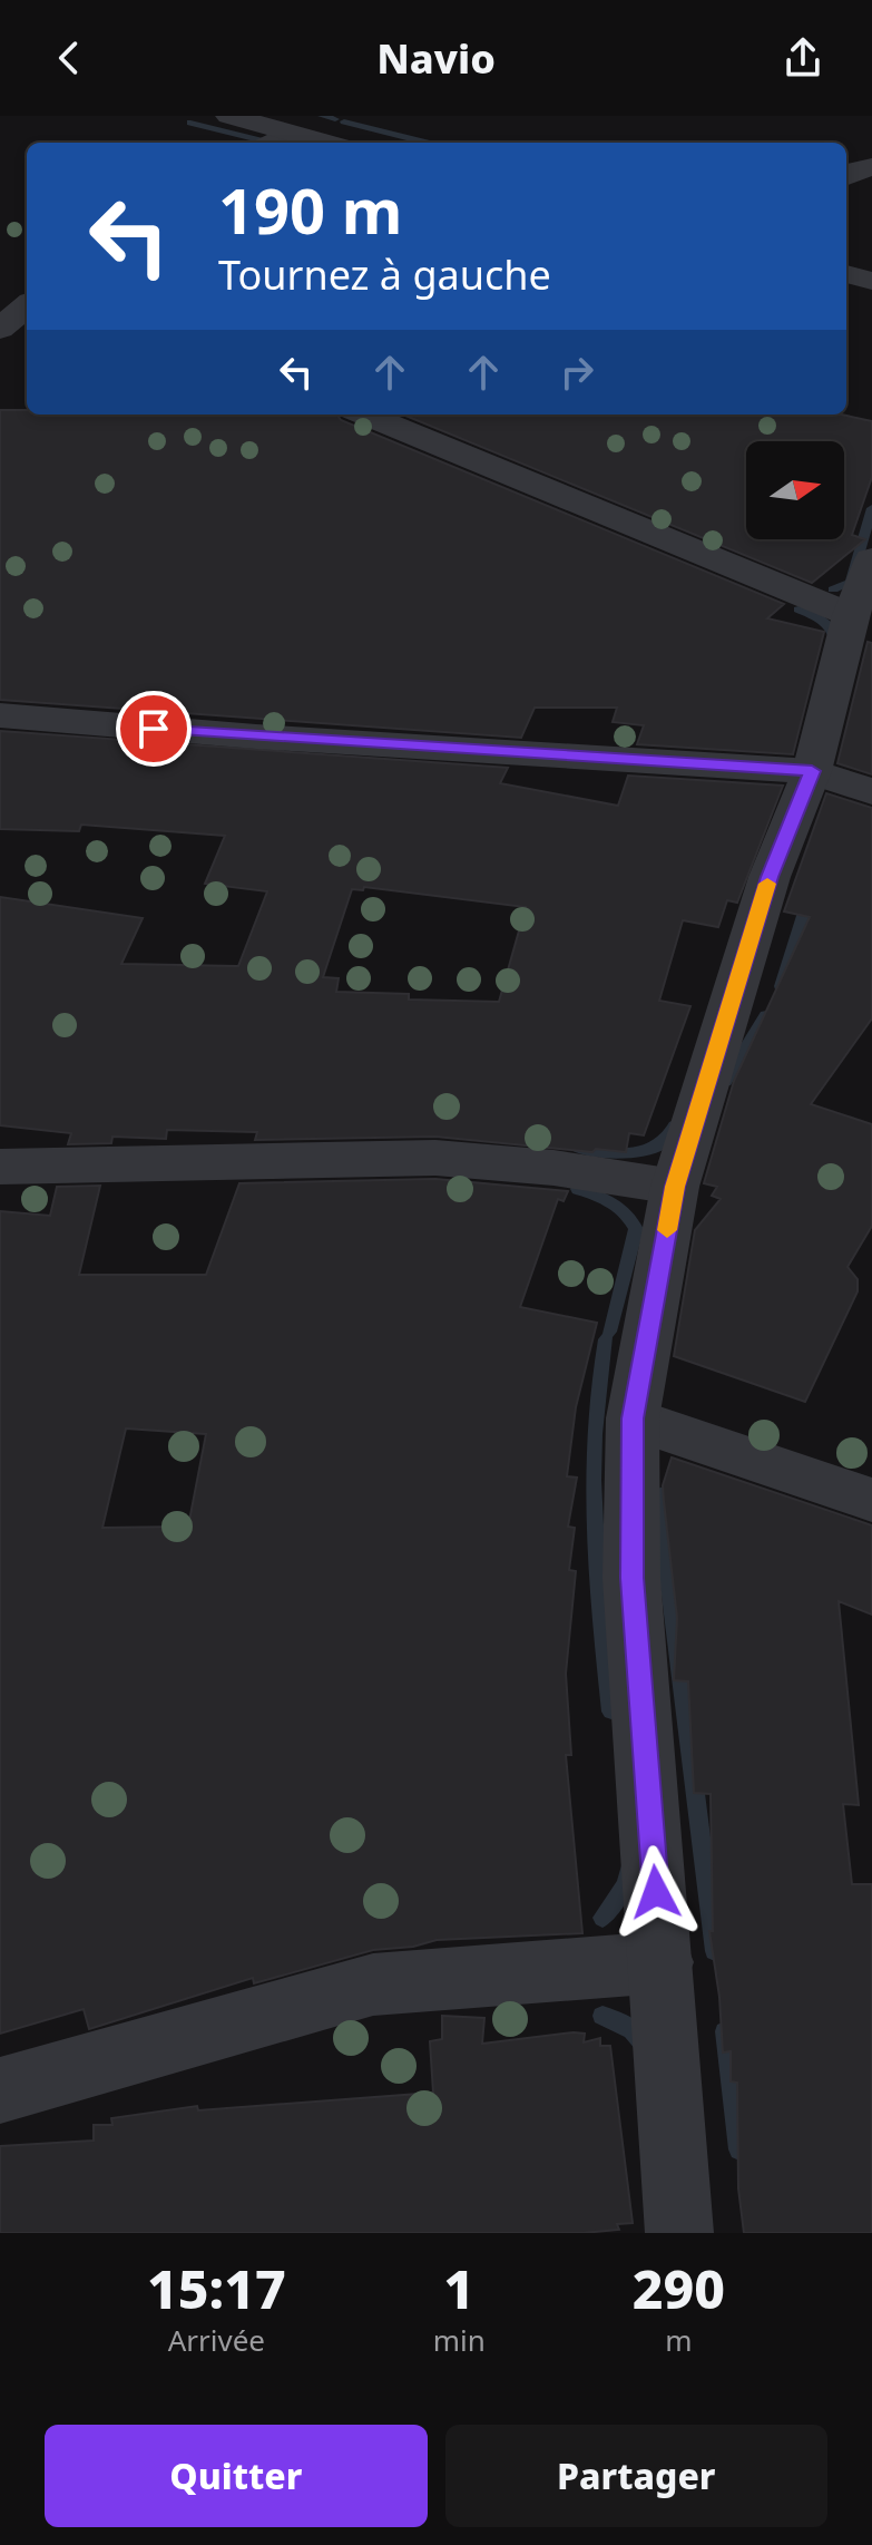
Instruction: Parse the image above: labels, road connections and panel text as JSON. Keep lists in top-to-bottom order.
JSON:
{
  "north": "right",
  "page": {
    "header": "Navio",
    "turn": ["190 m", "Tournez à gauche"],
    "eta": [
      "15:17",
      "Arrivée",
      "1",
      "min",
      "290",
      "m"
    ],
    "buttons": ["Quitter", "Partager"]
  }
}
